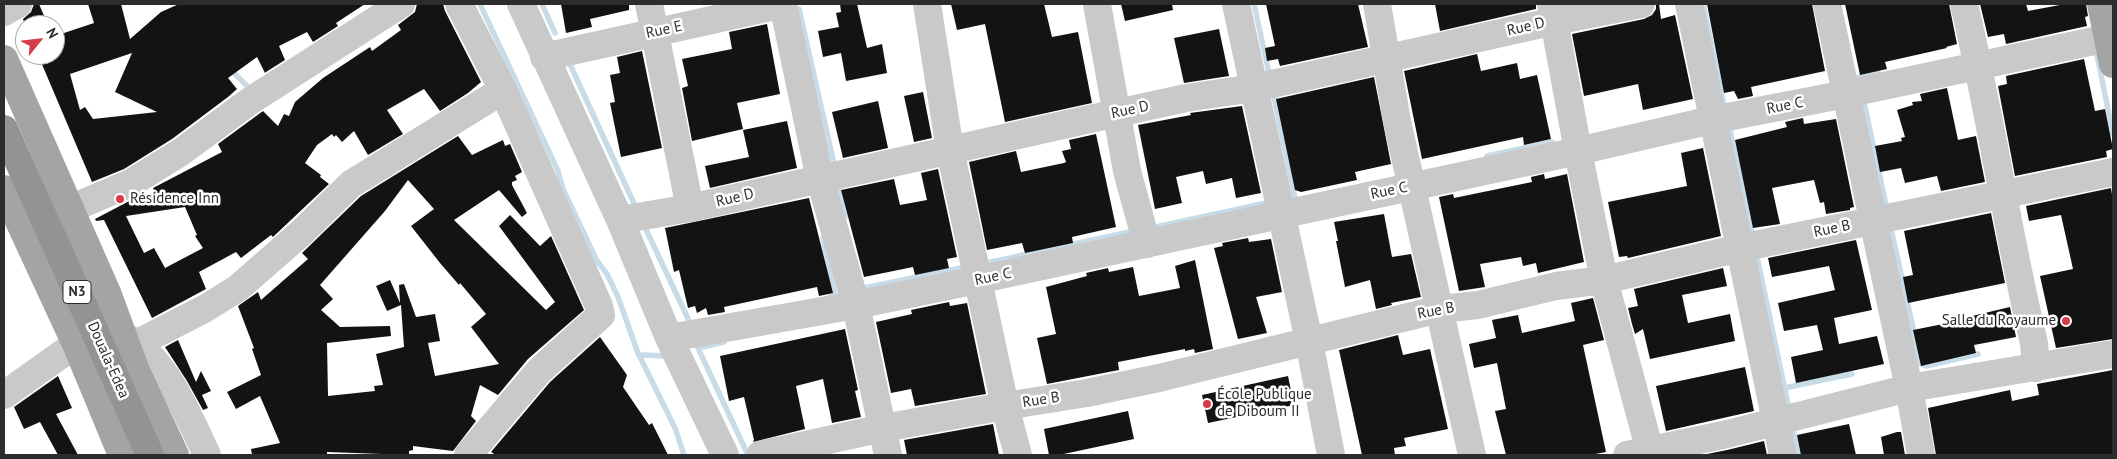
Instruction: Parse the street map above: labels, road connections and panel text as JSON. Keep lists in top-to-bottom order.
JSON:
{
  "streets": {
    "highway": ["N3", "Douala-Edea"],
    "street": [
      "Rue D",
      "Rue E",
      "Rue C",
      "Rue B"
    ]
  },
  "places": ["Résidence Inn", "Salle du Royaume", "École Publique de Diboum II"],
  "north": "top right"
}
